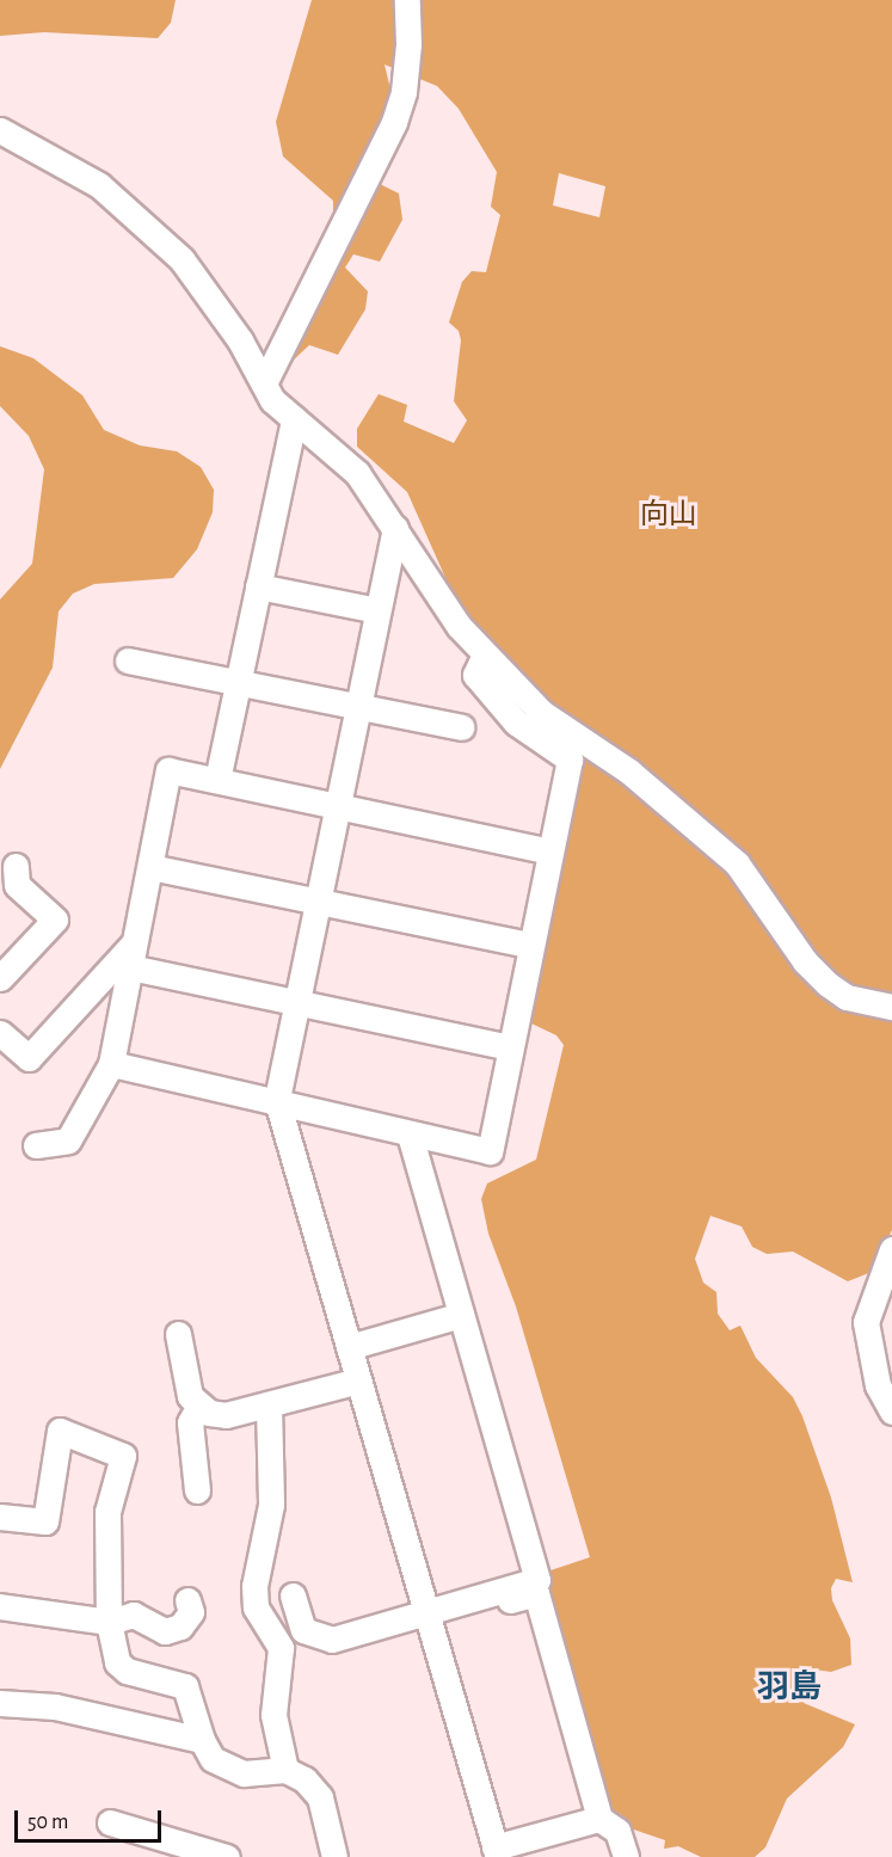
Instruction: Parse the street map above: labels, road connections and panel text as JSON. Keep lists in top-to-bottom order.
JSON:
{
  "districts": ["羽島"],
  "parks": ["向山"],
  "scale_bar": "50 m"
}
